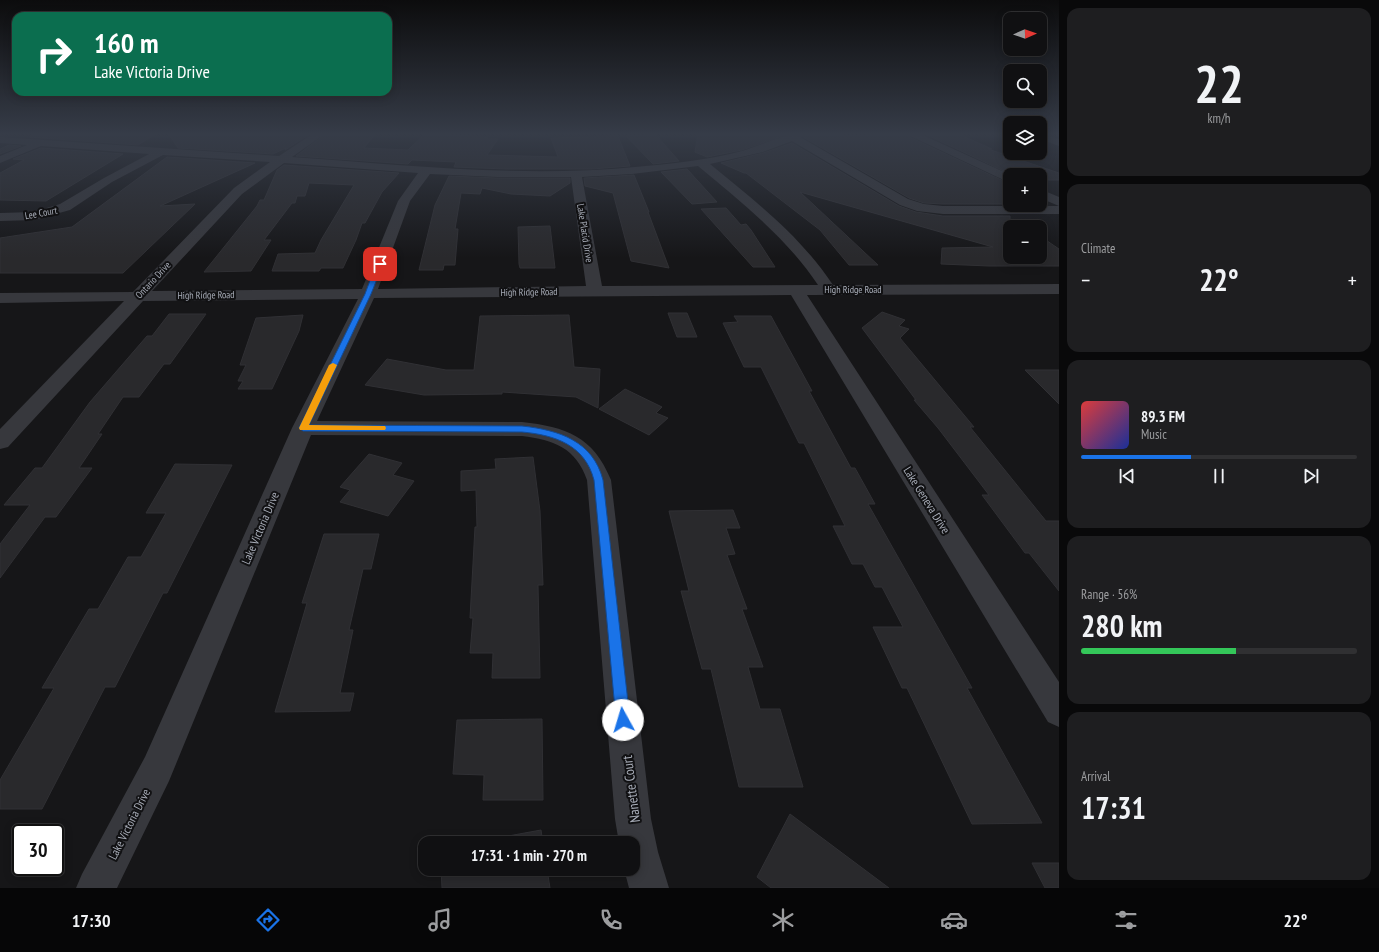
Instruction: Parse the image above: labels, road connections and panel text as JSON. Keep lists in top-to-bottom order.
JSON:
{
  "streets": {
    "street": [
      "Lee Court",
      "Lake Placid Drive",
      "Ontario Drive",
      "High Ridge Road",
      "Lake Geneva Drive",
      "Lake Victoria Drive",
      "Nanette Court"
    ]
  },
  "crossings": [
    ["Lake Placid Drive", "High Ridge Road"],
    ["Ontario Drive", "High Ridge Road"],
    ["High Ridge Road", "Lake Geneva Drive"],
    ["High Ridge Road", "Lake Victoria Drive"],
    ["Lake Victoria Drive", "Nanette Court"]
  ],
  "north": "right",
  "page": {
    "tile": [
      ["22", "km/h"],
      "Climate",
      ["Range · 56%", "280 km"],
      ["Arrival", "17:31"]
    ],
    "map_buttons": ["+", "−"],
    "turn": ["160 m", "Lake Victoria Drive"],
    "heat": ["−", "22°", "+"],
    "song": ["89.3 FM", "Music"],
    "limit": "30",
    "trip": "17:31 · 1 min · 270 m",
    "tabs": ["17:30", "22°"]
  }
}
